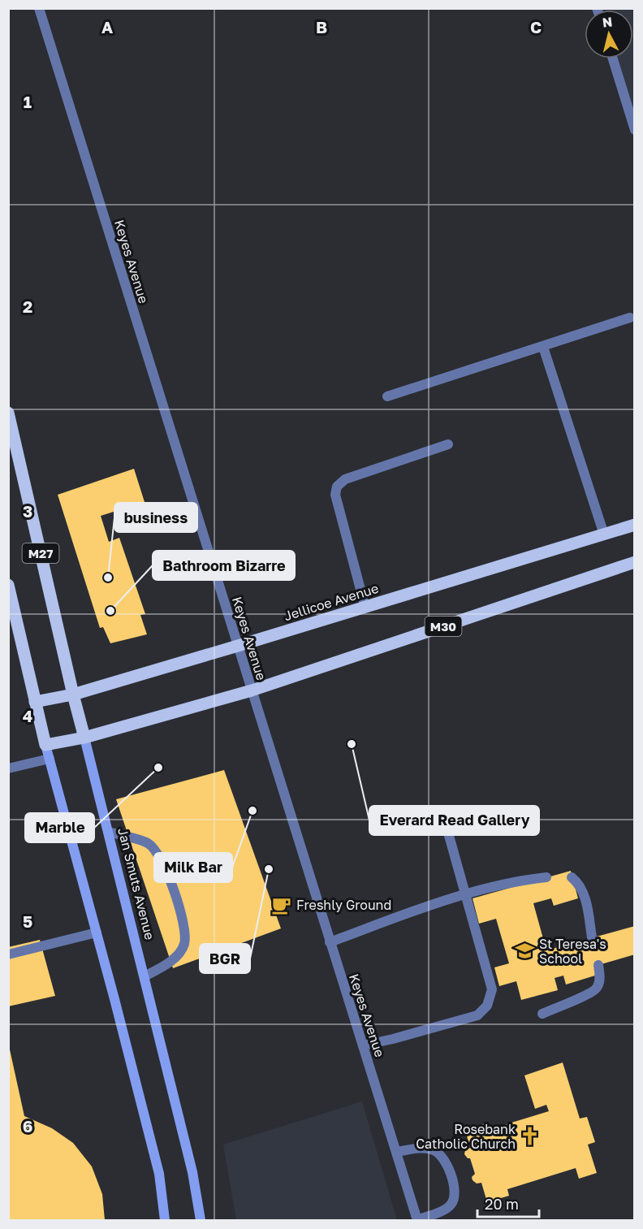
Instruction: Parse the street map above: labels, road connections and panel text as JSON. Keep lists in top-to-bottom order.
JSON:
{
  "streets": {
    "main road": [
      "M27",
      "Jellicoe Avenue",
      "M30",
      "Jan Smuts Avenue"
    ],
    "street": ["Keyes Avenue"]
  },
  "crossings": [
    ["Keyes Avenue", "Jellicoe Avenue"],
    ["Keyes Avenue", "M30"],
    ["Jellicoe Avenue", "Jan Smuts Avenue"],
    ["M30", "Jan Smuts Avenue"]
  ],
  "places": {
    "other": [
      "business",
      "Bathroom Bizarre",
      "Everard Read Gallery",
      "Marble",
      "Milk Bar",
      "BGR"
    ],
    "cafe": ["Freshly Ground"],
    "school or university": ["St Teresa's School"],
    "church": ["Rosebank Catholic Church"]
  },
  "scale_bar": "20 m",
  "north": "top",
  "grid": {
    "columns": ["A", "B", "C"],
    "rows": [
      "1",
      "2",
      "3",
      "4",
      "5",
      "6"
    ]
  }
}
